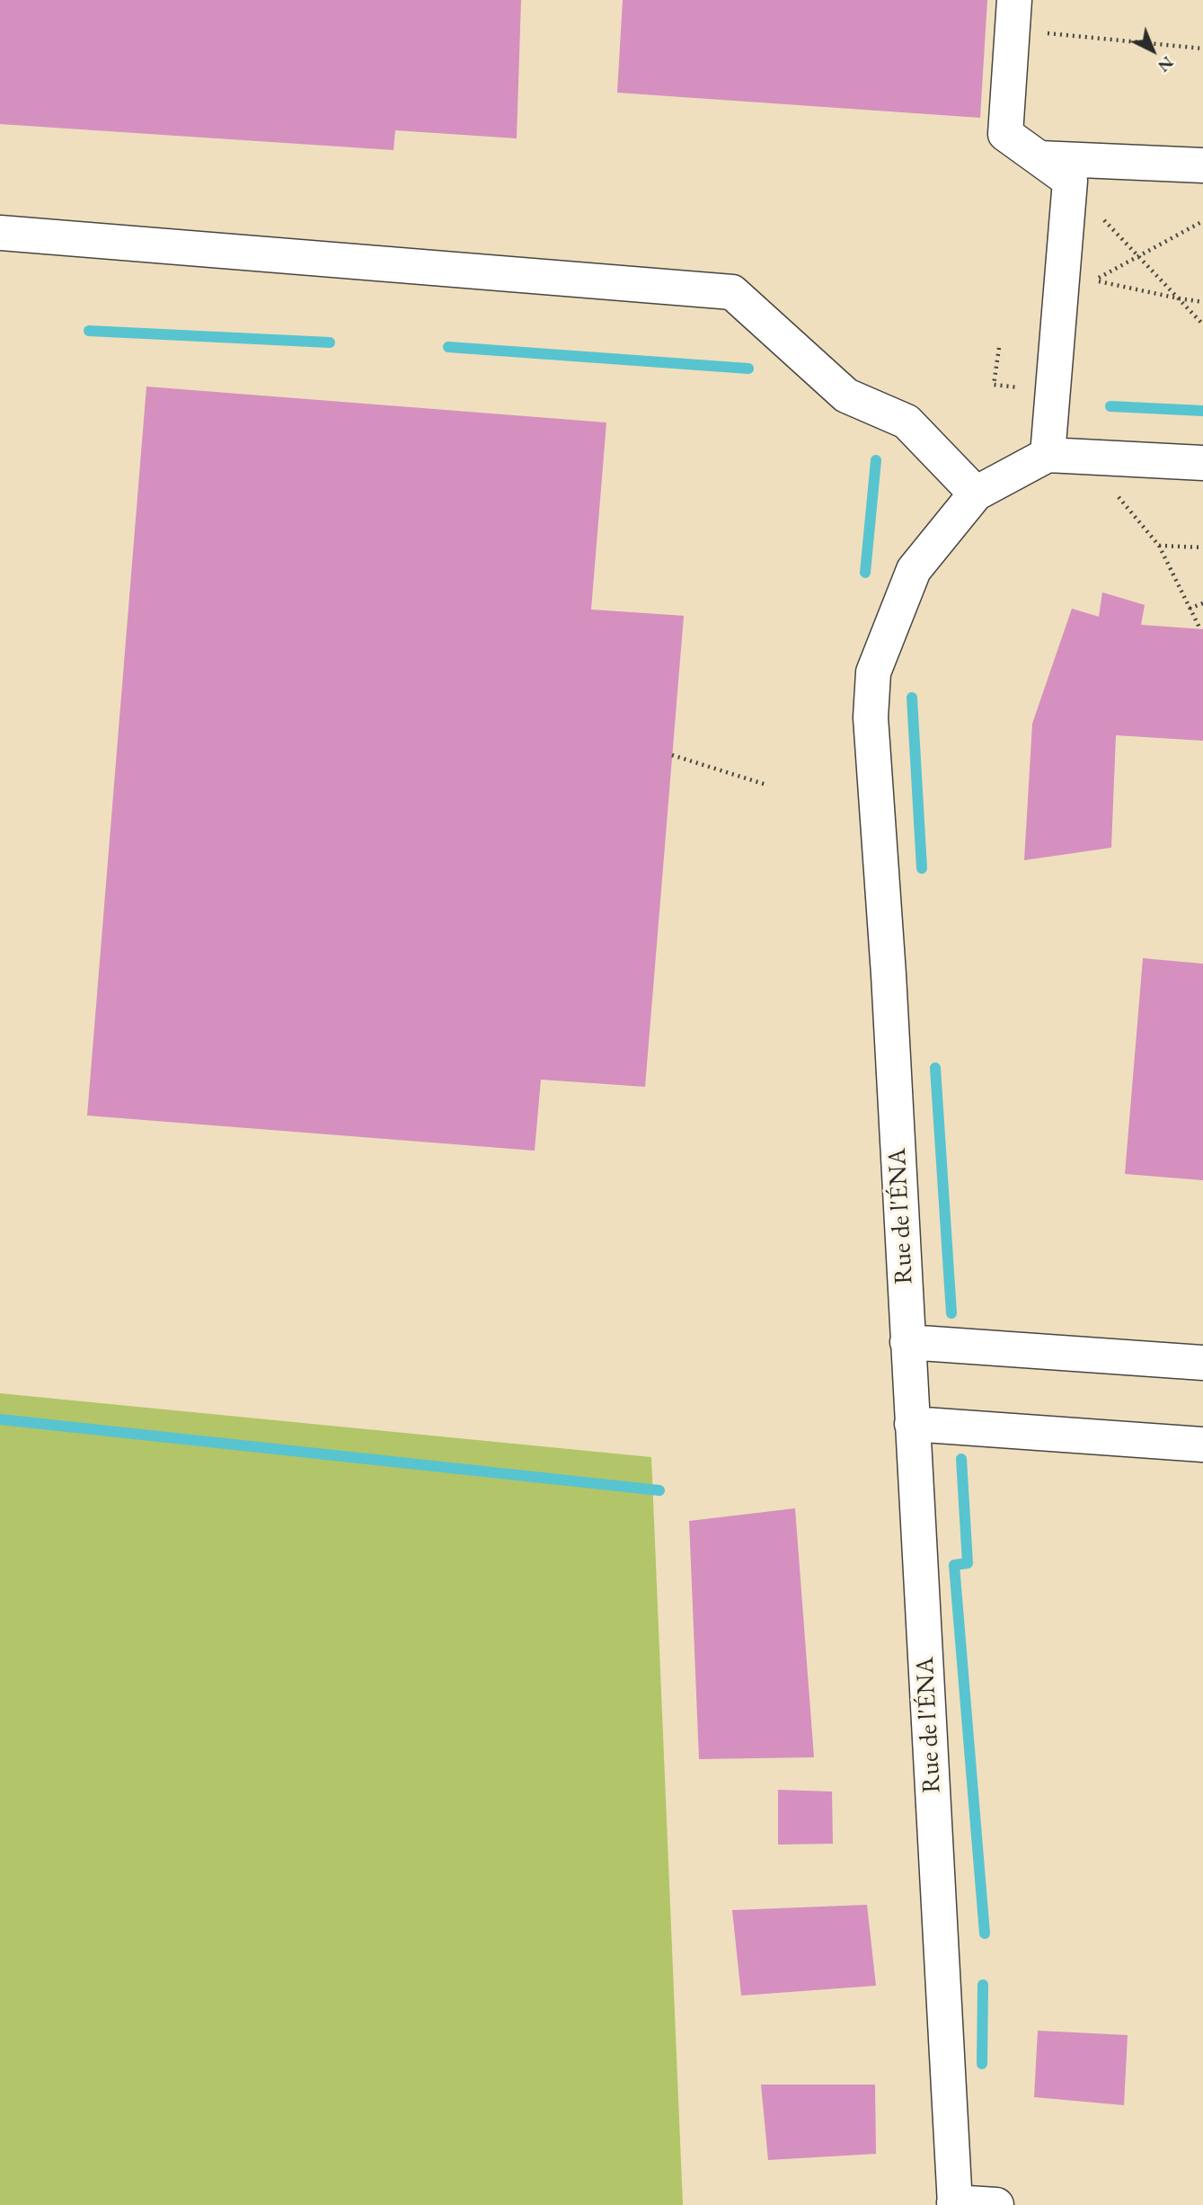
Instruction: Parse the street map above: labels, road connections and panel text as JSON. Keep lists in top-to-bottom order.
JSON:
{
  "streets": {
    "street": ["Rue de l'ÉNA"]
  },
  "north": "bottom right"
}
